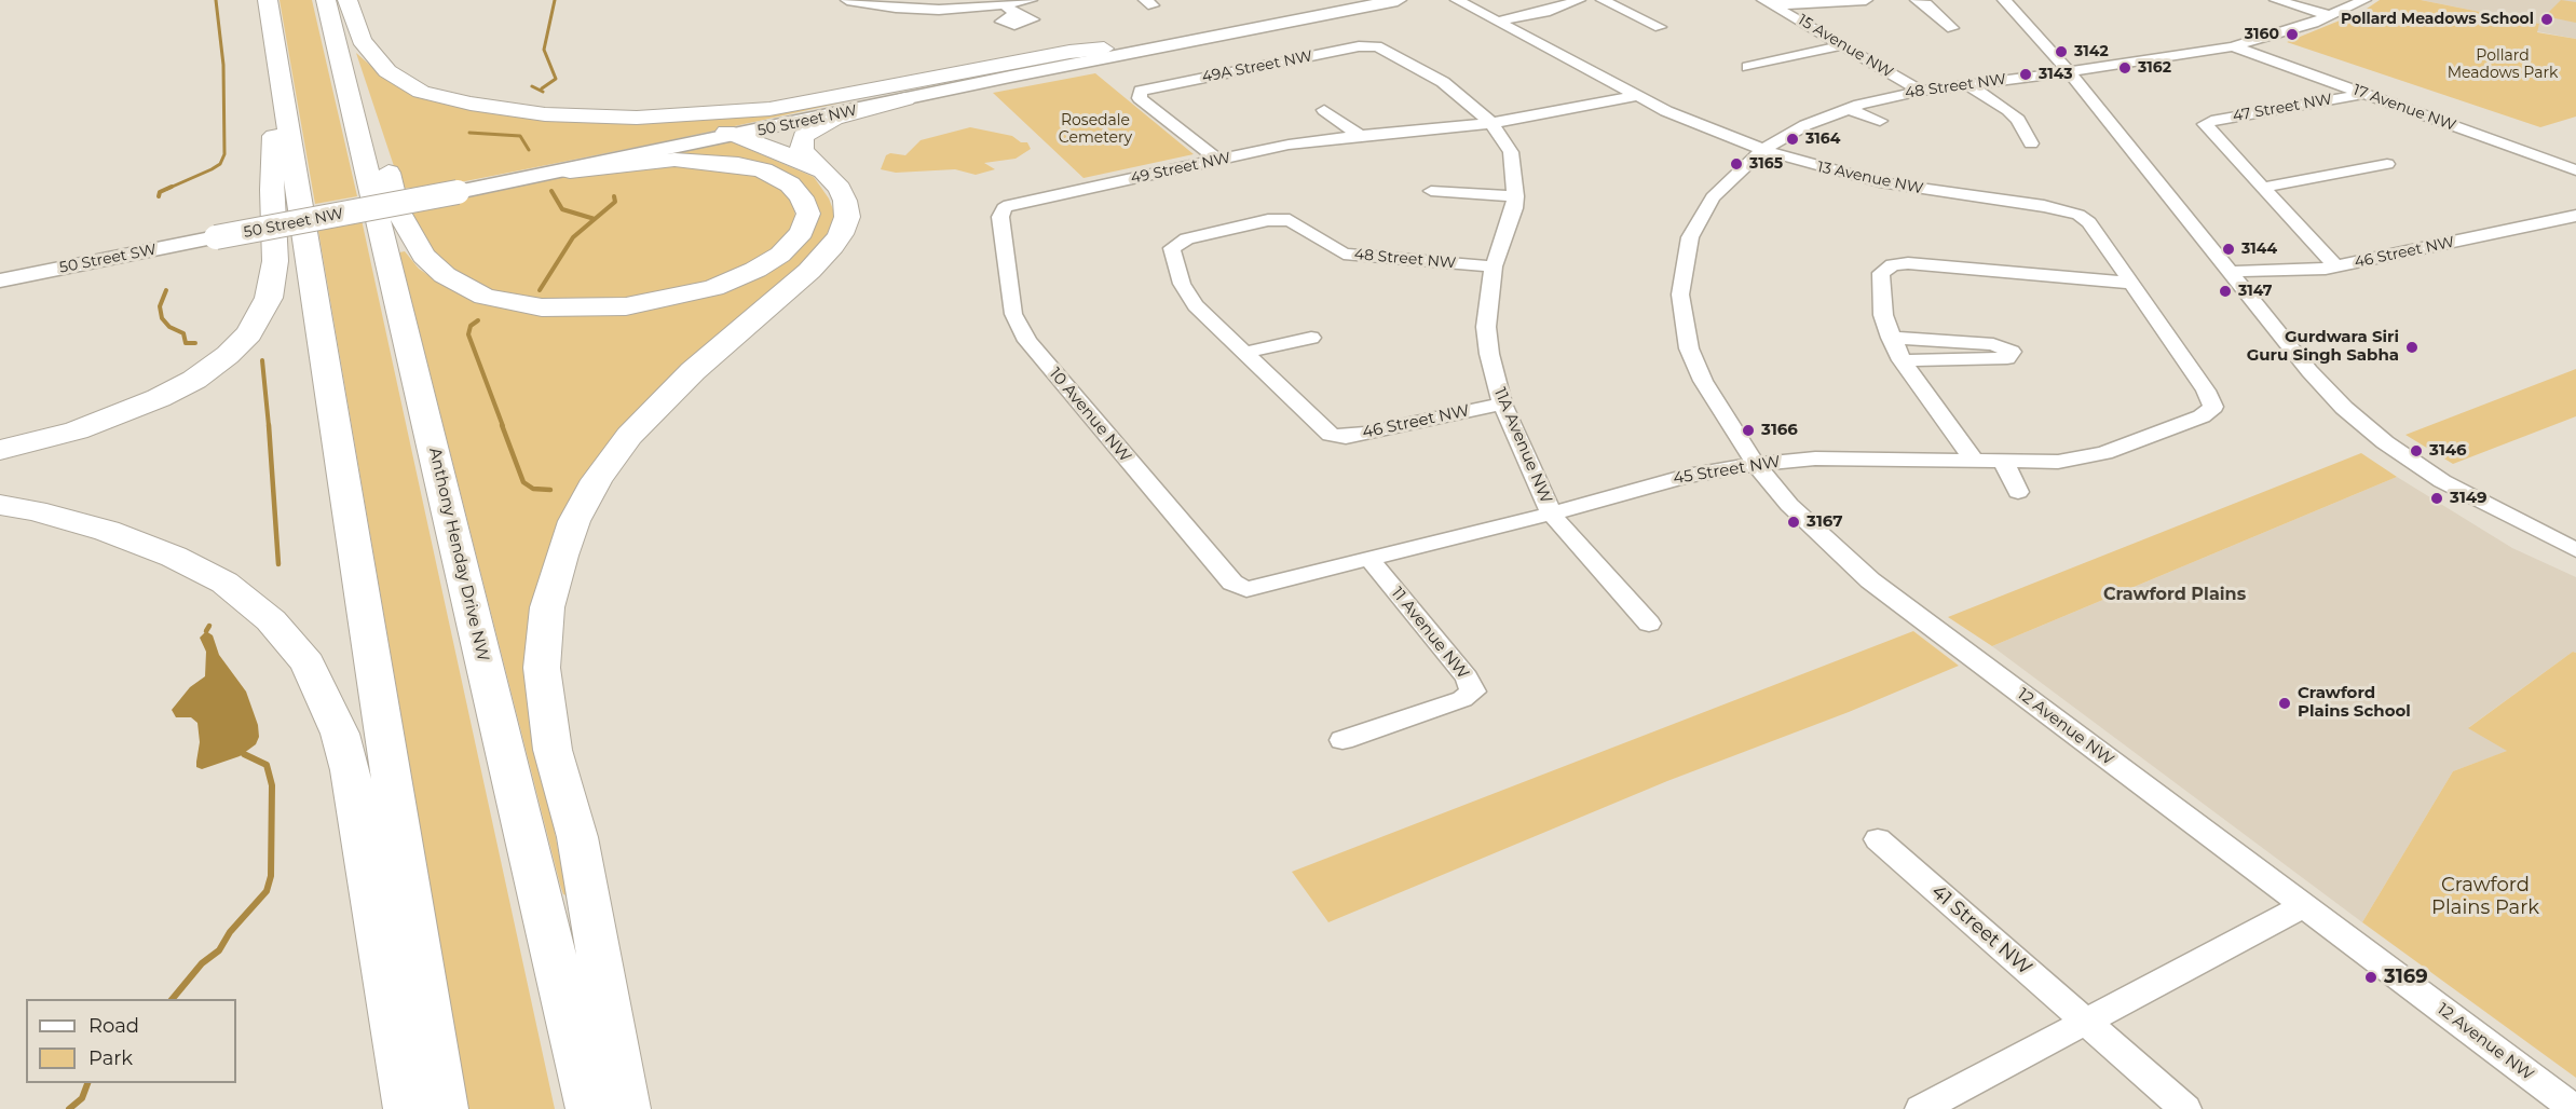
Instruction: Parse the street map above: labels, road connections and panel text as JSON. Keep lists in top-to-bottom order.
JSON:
{
  "streets": {
    "highway": ["Anthony Henday Drive NW"],
    "main road": ["50 Street NW", "50 Street SW"],
    "street": [
      "15 Avenue NW",
      "49A Street NW",
      "48 Street NW",
      "47 Street NW",
      "17 Avenue NW",
      "49 Street NW",
      "13 Avenue NW",
      "46 Street NW",
      "10 Avenue NW",
      "11A Avenue NW",
      "45 Street NW",
      "11 Avenue NW",
      "12 Avenue NW",
      "41 Street NW"
    ]
  },
  "crossings": [
    ["15 Avenue NW", "48 Street NW"],
    ["49A Street NW", "49 Street NW"],
    ["49A Street NW", "11A Avenue NW"],
    ["48 Street NW", "17 Avenue NW"],
    ["48 Street NW", "13 Avenue NW"],
    ["48 Street NW", "46 Street NW"],
    ["48 Street NW", "11A Avenue NW"],
    ["48 Street NW", "12 Avenue NW"],
    ["47 Street NW", "17 Avenue NW"],
    ["50 Street NW", "50 Street SW"],
    ["49 Street NW", "13 Avenue NW"],
    ["49 Street NW", "10 Avenue NW"],
    ["49 Street NW", "11A Avenue NW"],
    ["13 Avenue NW", "45 Street NW"],
    ["46 Street NW", "11A Avenue NW"],
    ["10 Avenue NW", "45 Street NW"],
    ["11A Avenue NW", "45 Street NW"],
    ["45 Street NW", "11 Avenue NW"],
    ["45 Street NW", "12 Avenue NW"]
  ],
  "districts": ["Crawford Plains"],
  "parks": ["Pollard Meadows Park", "Rosedale Cemetery", "Crawford Plains Park"],
  "places": [
    "Pollard Meadows School",
    "3160",
    "3142",
    "3162",
    "3143",
    "3164",
    "3165",
    "3144",
    "3147",
    "Gurdwara Siri Guru Singh Sabha",
    "3166",
    "3146",
    "3149",
    "3167",
    "Crawford Plains School",
    "3169"
  ],
  "legend": ["Road", "Park"]
}
